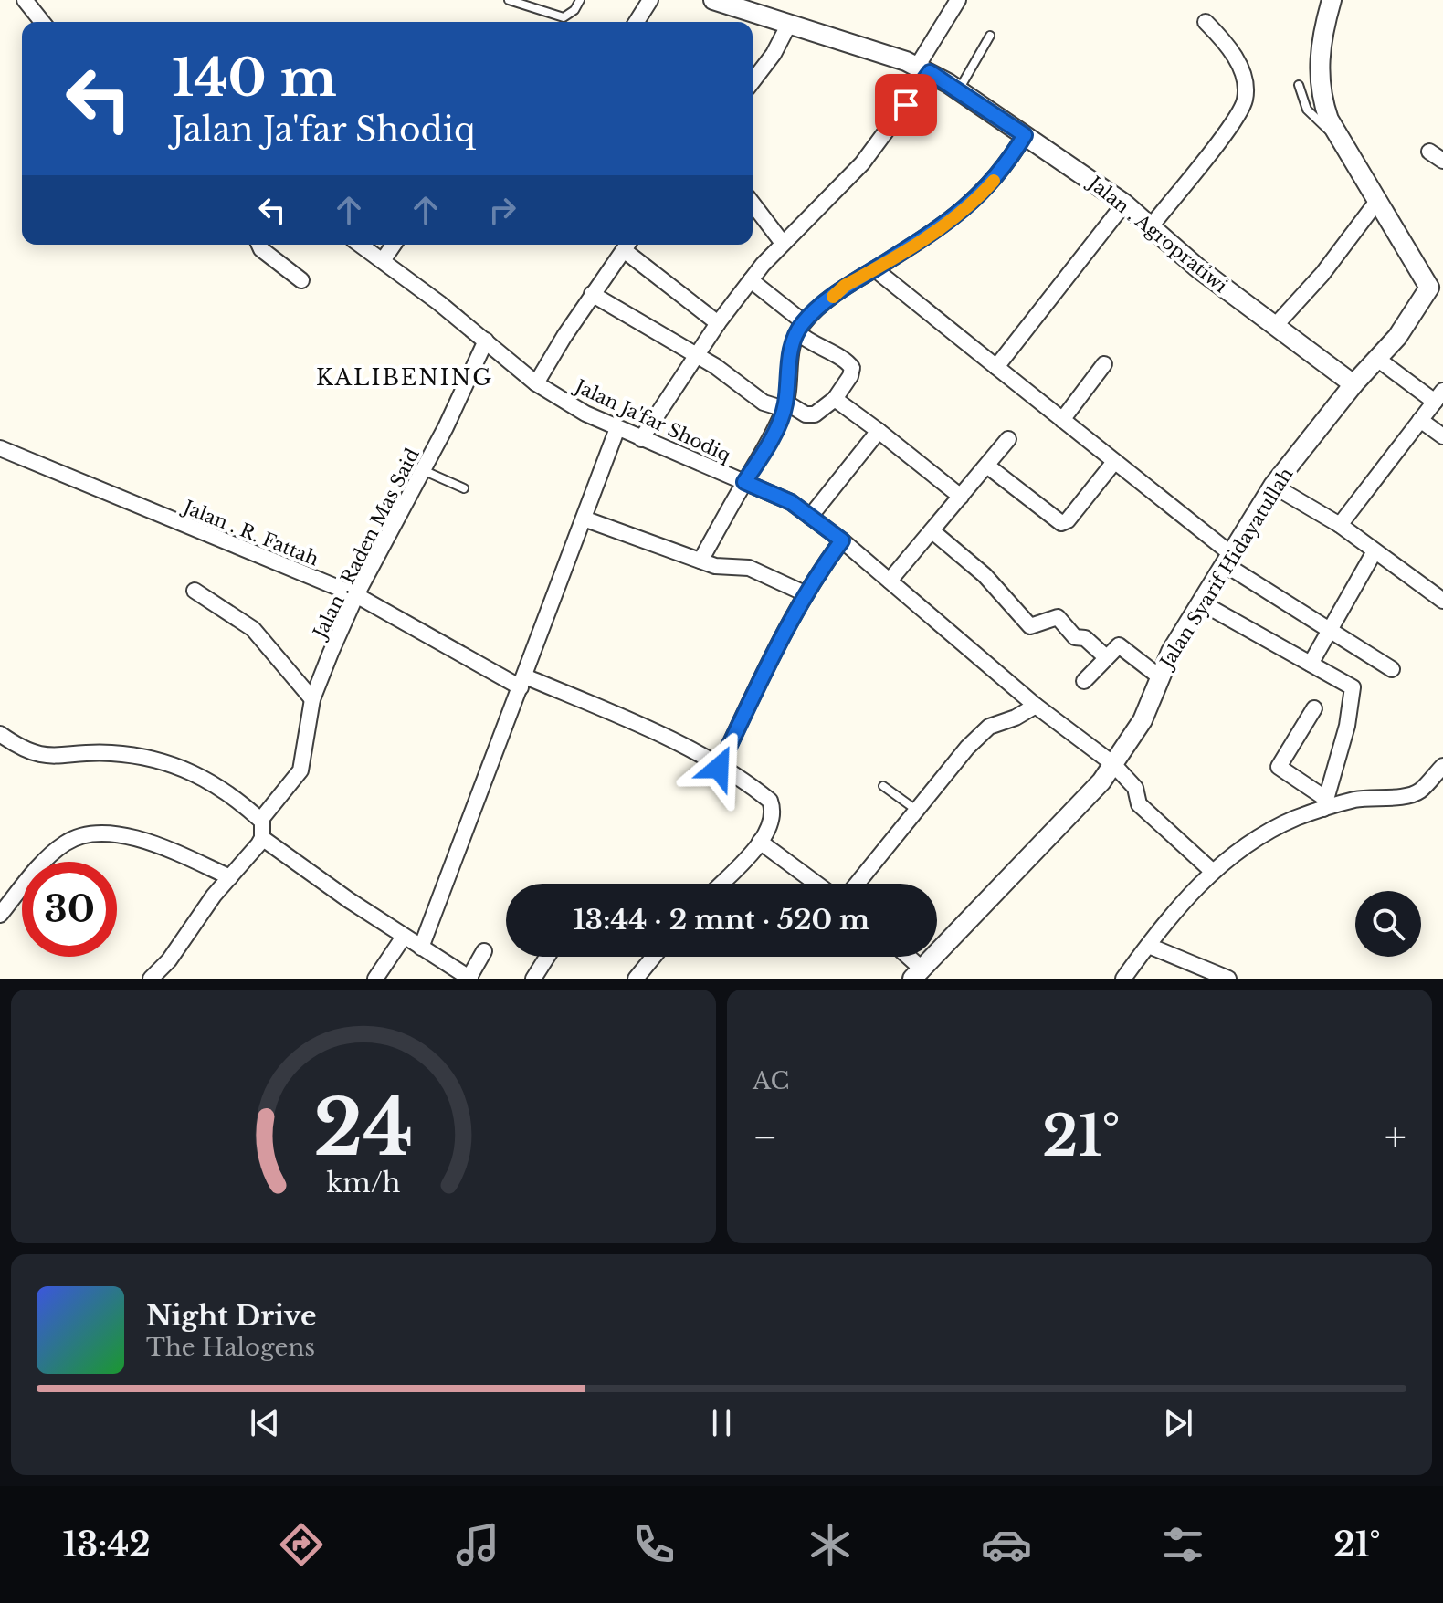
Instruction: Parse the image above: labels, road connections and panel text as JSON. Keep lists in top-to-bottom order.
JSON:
{
  "streets": {
    "street": [
      "Jalan . Agropratiwi",
      "Jalan Ja'far Shodiq",
      "Jalan . R. Fattah",
      "Jalan . Raden Mas Said",
      "Jalan Syarif Hidayatullah"
    ]
  },
  "crossings": [
    ["Jalan . Agropratiwi", "Jalan Syarif Hidayatullah"],
    ["Jalan Ja'far Shodiq", "Jalan . Raden Mas Said"],
    ["Jalan Ja'far Shodiq", "Jalan Syarif Hidayatullah"],
    ["Jalan . R. Fattah", "Jalan . Raden Mas Said"]
  ],
  "districts": ["KALIBENING"],
  "page": {
    "turn": ["140 m", "Jalan Ja'far Shodiq"],
    "limit": "30",
    "trip": "13:44 · 2 mnt · 520 m",
    "tile": "AC",
    "heat": ["−", "21°", "+"],
    "song": ["Night Drive", "The Halogens"],
    "tabs": ["13:42", "21°"],
    "gauge": ["24", "km/h"]
  }
}
